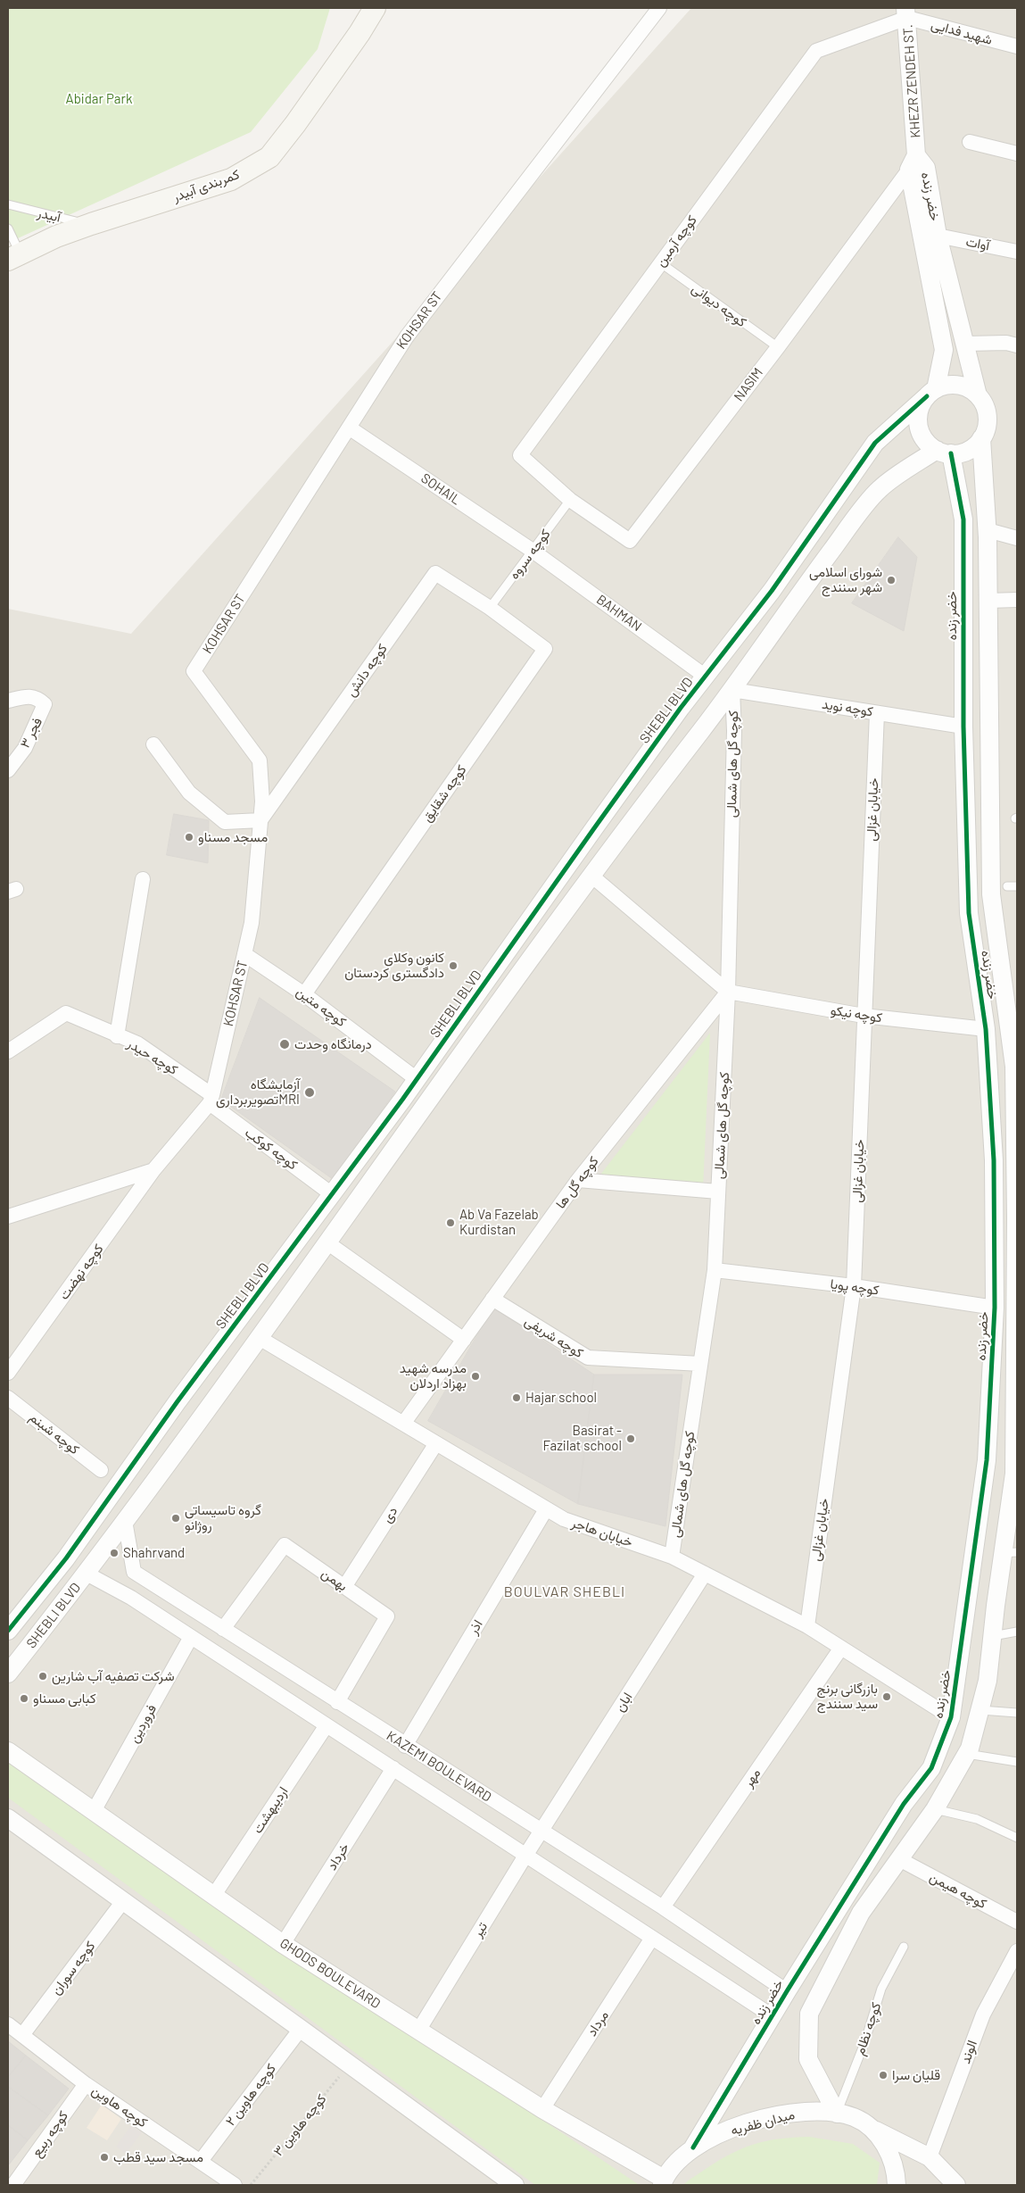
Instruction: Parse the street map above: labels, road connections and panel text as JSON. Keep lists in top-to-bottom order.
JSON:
{
  "streets": {
    "main road": ["کمربندی آبیدر"],
    "street": [
      "شهید فدایی",
      "KHEZR ZENDEH ST.",
      "خضر زنده",
      "کوچه آرمین",
      "آوات",
      "KOHSAR ST",
      "NASIM",
      "SOHAIL",
      "BAHMAN",
      "کوچه دانش",
      "کوچه نوید",
      "SHEBLI BLVD",
      "فجر ۳",
      "کوچه گل های شمالی",
      "کوچه شقایق",
      "خیابان غزالی",
      "کوچه متین",
      "کوچه نیکو",
      "کوچه حیدر",
      "کوچه کوکب",
      "کوچه گل ها",
      "کوچه نهضت",
      "کوچه پویا",
      "کوچه شریفی",
      "کوچه شبنم",
      "دی",
      "خیابان هاجر",
      "بهمن",
      "اذر",
      "ابان",
      "فروردین",
      "KAZEMI BOULEVARD",
      "مهر",
      "اردیبهشت",
      "خرداد",
      "کوچه هیمن",
      "تیر",
      "کوچه سوران",
      "GHODS BOULEVARD",
      "مرداد",
      "الوند",
      "کوچه هاوین ۲",
      "کوچه هاوین",
      "میدان ظفریه",
      "کوچه ربیع"
    ],
    "lane": [
      "آبیدر",
      "کوچه دیوانی",
      "کوچه سروه",
      "کوچه نظام"
    ],
    "path": ["کوچه هاوین ۳"]
  },
  "crossings": [
    ["شهید فدایی", "KHEZR ZENDEH ST."],
    ["شهید فدایی", "کوچه آرمین"],
    ["KHEZR ZENDEH ST.", "خضر زنده"],
    ["KHEZR ZENDEH ST.", "کوچه آرمین"],
    ["KHEZR ZENDEH ST.", "NASIM"],
    ["کمربندی آبیدر", "آبیدر"],
    ["خضر زنده", "آوات"],
    ["خضر زنده", "NASIM"],
    ["خضر زنده", "کوچه نوید"],
    ["خضر زنده", "SHEBLI BLVD"],
    ["خضر زنده", "کوچه نیکو"],
    ["خضر زنده", "کوچه پویا"],
    ["خضر زنده", "خیابان هاجر"],
    ["خضر زنده", "KAZEMI BOULEVARD"],
    ["خضر زنده", "کوچه هیمن"],
    ["خضر زنده", "کوچه نظام"],
    ["خضر زنده", "میدان ظفریه"],
    ["کوچه آرمین", "کوچه دیوانی"],
    ["کوچه آرمین", "NASIM"],
    ["کوچه آرمین", "کوچه سروه"],
    ["کوچه دیوانی", "NASIM"],
    ["KOHSAR ST", "SOHAIL"],
    ["KOHSAR ST", "کوچه دانش"],
    ["KOHSAR ST", "کوچه متین"],
    ["KOHSAR ST", "کوچه حیدر"],
    ["KOHSAR ST", "کوچه کوکب"],
    ["KOHSAR ST", "کوچه نهضت"],
    ["NASIM", "کوچه سروه"],
    ["SOHAIL", "کوچه سروه"],
    ["SOHAIL", "BAHMAN"],
    ["کوچه سروه", "BAHMAN"],
    ["کوچه سروه", "کوچه دانش"],
    ["کوچه سروه", "کوچه شقایق"],
    ["BAHMAN", "SHEBLI BLVD"],
    ["کوچه دانش", "کوچه شقایق"],
    ["کوچه نوید", "SHEBLI BLVD"],
    ["کوچه نوید", "کوچه گل های شمالی"],
    ["کوچه نوید", "خیابان غزالی"],
    ["SHEBLI BLVD", "کوچه گل های شمالی"],
    ["SHEBLI BLVD", "کوچه متین"],
    ["SHEBLI BLVD", "کوچه کوکب"],
    ["SHEBLI BLVD", "خیابان هاجر"],
    ["SHEBLI BLVD", "KAZEMI BOULEVARD"],
    ["کوچه گل های شمالی", "کوچه نیکو"],
    ["کوچه گل های شمالی", "کوچه گل ها"],
    ["کوچه گل های شمالی", "کوچه پویا"],
    ["کوچه گل های شمالی", "کوچه شریفی"],
    ["کوچه گل های شمالی", "خیابان هاجر"],
    ["کوچه شقایق", "کوچه متین"],
    ["خیابان غزالی", "کوچه نیکو"],
    ["خیابان غزالی", "کوچه پویا"],
    ["خیابان غزالی", "خیابان هاجر"],
    ["کوچه نیکو", "کوچه گل ها"],
    ["کوچه حیدر", "کوچه کوکب"],
    ["کوچه گل ها", "کوچه شریفی"],
    ["کوچه گل ها", "خیابان هاجر"],
    ["دی", "خیابان هاجر"],
    ["دی", "بهمن"],
    ["خیابان هاجر", "اذر"],
    ["خیابان هاجر", "ابان"],
    ["خیابان هاجر", "مهر"],
    ["بهمن", "KAZEMI BOULEVARD"],
    ["اذر", "KAZEMI BOULEVARD"],
    ["ابان", "KAZEMI BOULEVARD"],
    ["ابان", "تیر"],
    ["فروردین", "KAZEMI BOULEVARD"],
    ["فروردین", "GHODS BOULEVARD"],
    ["KAZEMI BOULEVARD", "مهر"],
    ["KAZEMI BOULEVARD", "اردیبهشت"],
    ["KAZEMI BOULEVARD", "خرداد"],
    ["KAZEMI BOULEVARD", "تیر"],
    ["KAZEMI BOULEVARD", "مرداد"],
    ["اردیبهشت", "GHODS BOULEVARD"],
    ["خرداد", "GHODS BOULEVARD"],
    ["تیر", "GHODS BOULEVARD"],
    ["کوچه سوران", "کوچه هاوین"],
    ["GHODS BOULEVARD", "مرداد"],
    ["GHODS BOULEVARD", "میدان ظفریه"],
    ["کوچه نظام", "میدان ظفریه"],
    ["کوچه هاوین ۲", "کوچه هاوین"],
    ["کوچه هاوین", "کوچه ربیع"]
  ],
  "districts": ["BOULVAR SHEBLI"],
  "parks": ["Abidar Park"],
  "places": [
    "شورای اسلامی شهر سنندج",
    "مسجد مسناو",
    "کانون وکلای دادگستری کردستان",
    "درمانگاه وحدت",
    "آزمايشگاه تصویربرداریMRI",
    "Ab Va Fazelab Kurdistan",
    "مدرسه شهید بهزاد اردلان",
    "Hajar school",
    "Basirat - Fazilat school",
    "گروه تاسیساتی روژانو",
    "Shahrvand",
    "شرکت تصفیه آب شارین",
    "بازرگانی برنج سید سنندج",
    "کبابی مسناو",
    "قلیان سرا",
    "مسجد سید قطب"
  ]
}
